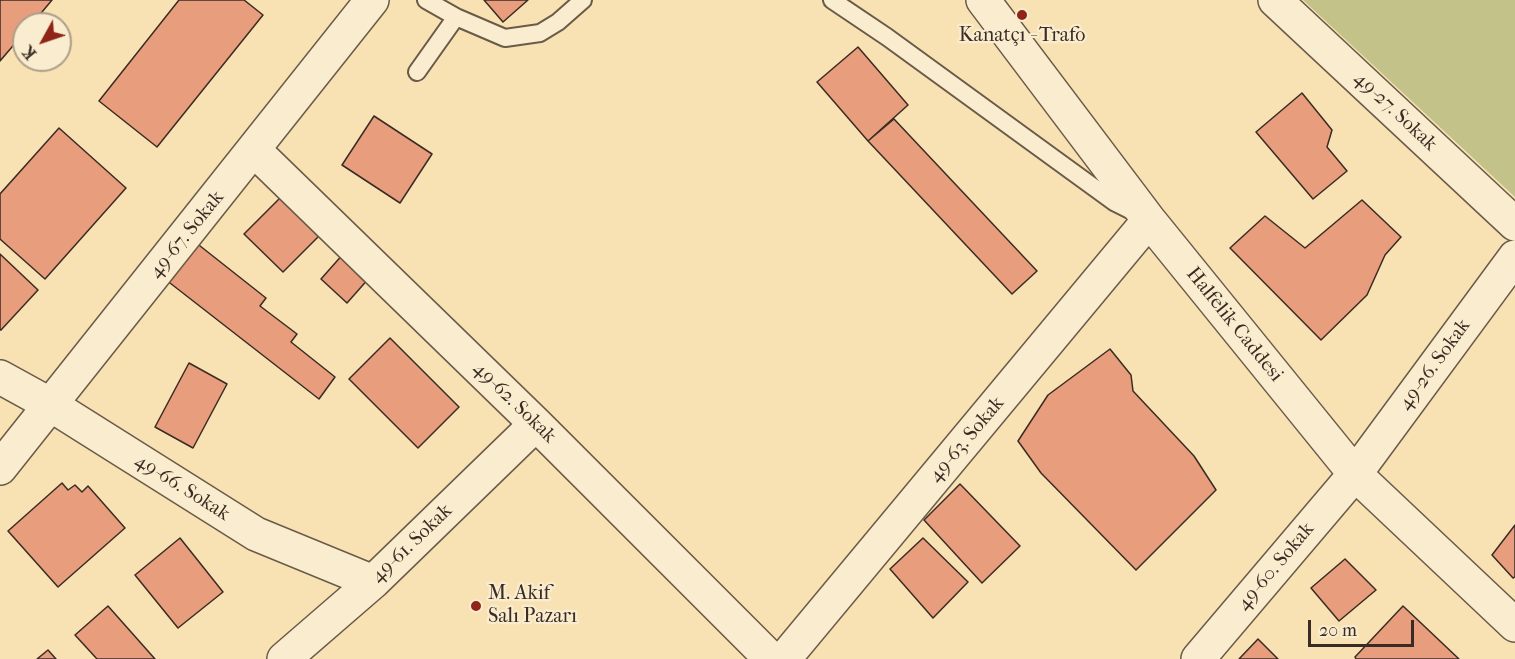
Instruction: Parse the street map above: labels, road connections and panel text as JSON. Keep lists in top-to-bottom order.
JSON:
{
  "streets": {
    "street": [
      "49-27. Sokak",
      "49-67. Sokak",
      "Halfelik Caddesi",
      "49-26. Sokak",
      "49-62. Sokak",
      "49-63. Sokak",
      "49-66. Sokak",
      "49-61. Sokak",
      "49-60. Sokak"
    ]
  },
  "crossings": [
    ["49-67. Sokak", "49-62. Sokak"],
    ["49-67. Sokak", "49-66. Sokak"],
    ["Halfelik Caddesi", "49-26. Sokak"],
    ["Halfelik Caddesi", "49-63. Sokak"],
    ["Halfelik Caddesi", "49-60. Sokak"],
    ["49-26. Sokak", "49-60. Sokak"],
    ["49-62. Sokak", "49-61. Sokak"],
    ["49-66. Sokak", "49-61. Sokak"]
  ],
  "places": ["Kanatçı - Trafo", "M. Akif Salı Pazarı"],
  "scale_bar": "20 m",
  "north": "bottom left"
}
